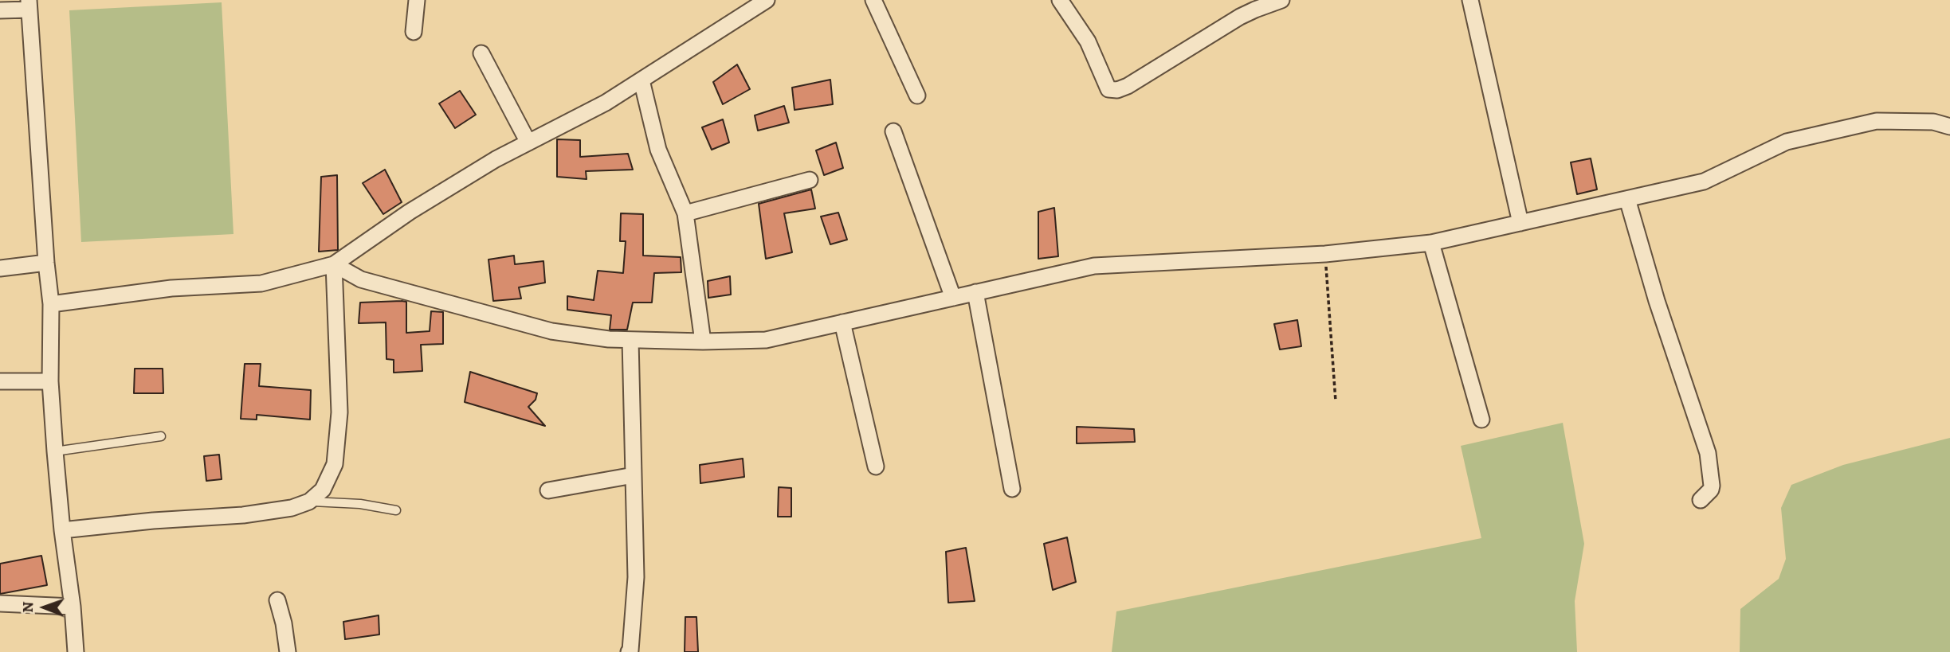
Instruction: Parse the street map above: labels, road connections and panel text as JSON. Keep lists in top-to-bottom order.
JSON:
{
  "north": "left"
}
